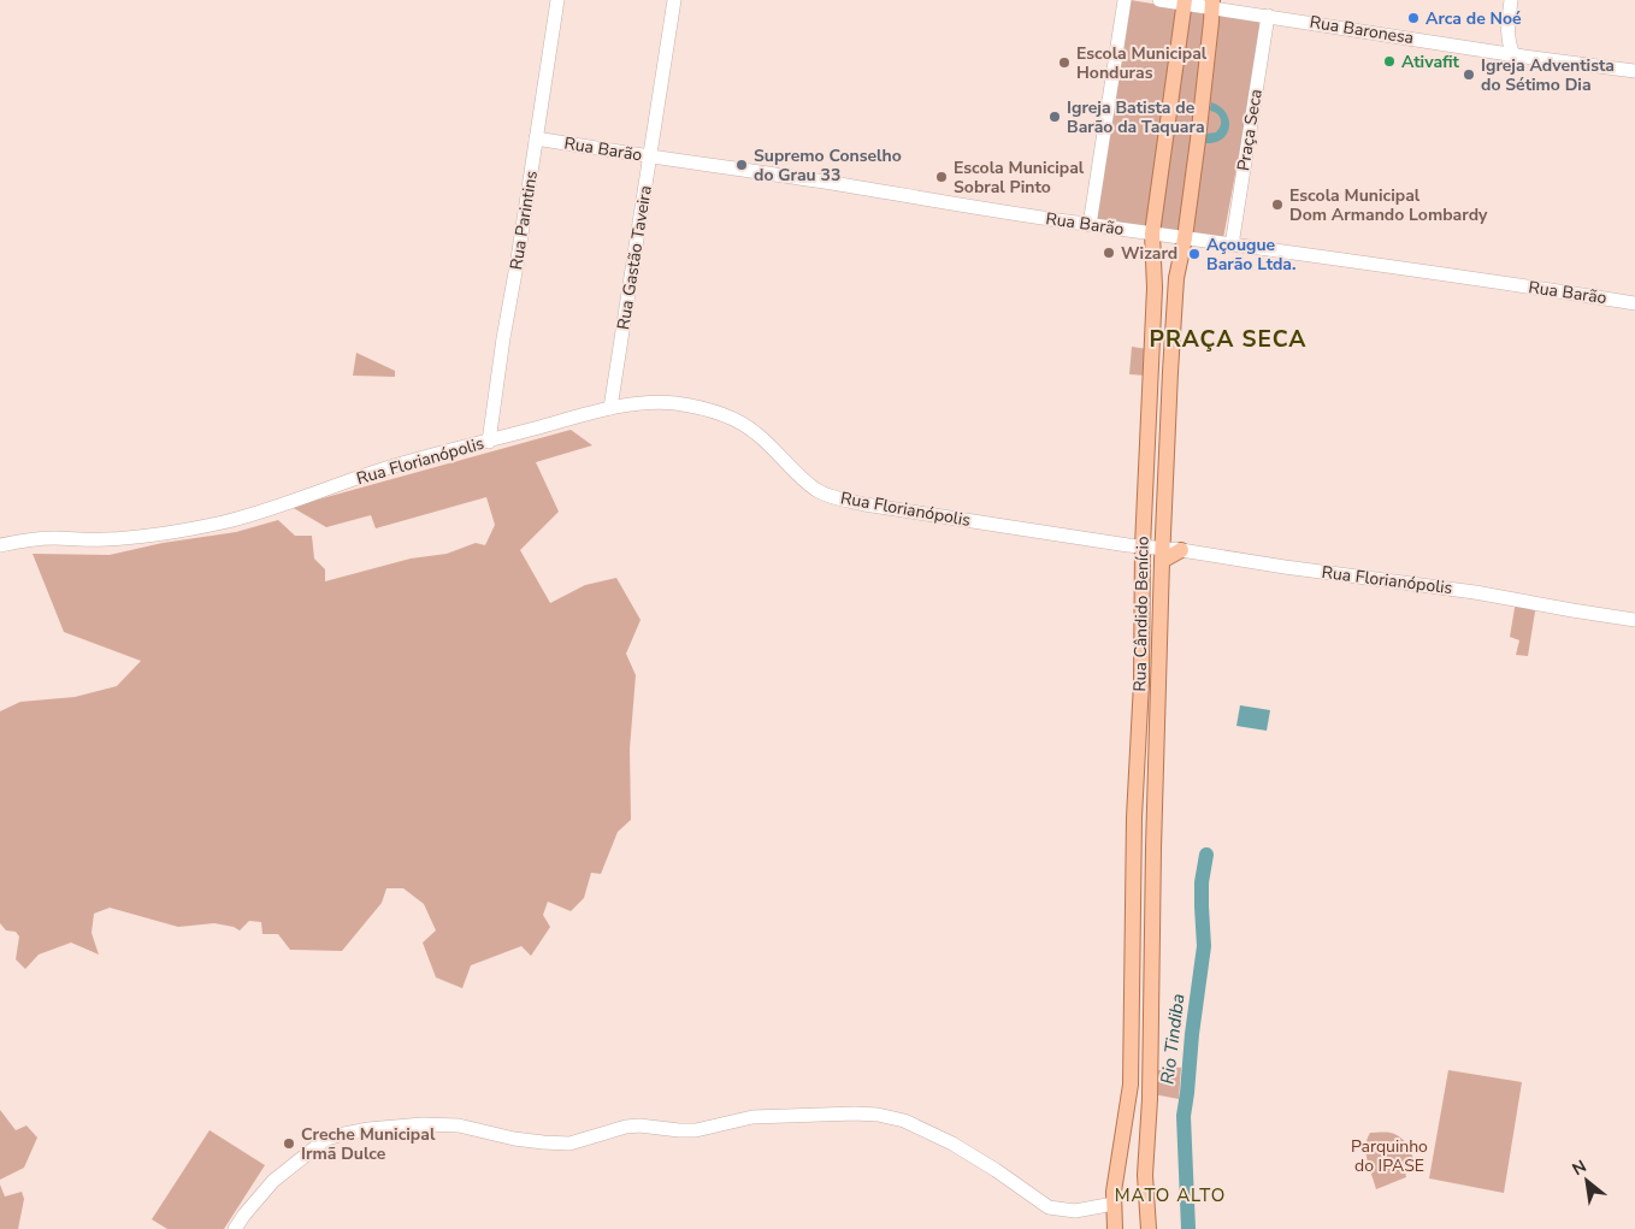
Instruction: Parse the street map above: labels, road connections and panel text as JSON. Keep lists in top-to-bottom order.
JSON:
{
  "streets": {
    "main road": ["Rua Cândido Benício"],
    "street": [
      "Rua Baronesa",
      "Praça Seca",
      "Rua Barão",
      "Rua Parintins",
      "Rua Gastão Taveira",
      "Rua Florianópolis"
    ]
  },
  "crossings": [
    ["Rua Baronesa", "Praça Seca"],
    ["Rua Baronesa", "Rua Cândido Benício"],
    ["Praça Seca", "Rua Barão"],
    ["Rua Barão", "Rua Parintins"],
    ["Rua Barão", "Rua Gastão Taveira"],
    ["Rua Barão", "Rua Cândido Benício"],
    ["Rua Parintins", "Rua Florianópolis"],
    ["Rua Gastão Taveira", "Rua Florianópolis"],
    ["Rua Florianópolis", "Rua Cândido Benício"]
  ],
  "districts": ["PRAÇA SECA", "MATO ALTO"],
  "water": ["Rio Tindiba"],
  "parks": ["Parquinho do IPASE"],
  "places": [
    "Arca de Noé",
    "Ativafit",
    "Escola Municipal Honduras",
    "Igreja Adventista do Sétimo Dia",
    "Igreja Batista de Barão da Taquara",
    "Supremo Conselho do Grau 33",
    "Escola Municipal Sobral Pinto",
    "Escola Municipal Dom Armando Lombardy",
    "Wizard",
    "Açougue Barão Ltda.",
    "Creche Municipal Irmã Dulce"
  ],
  "north": "top left"
}
